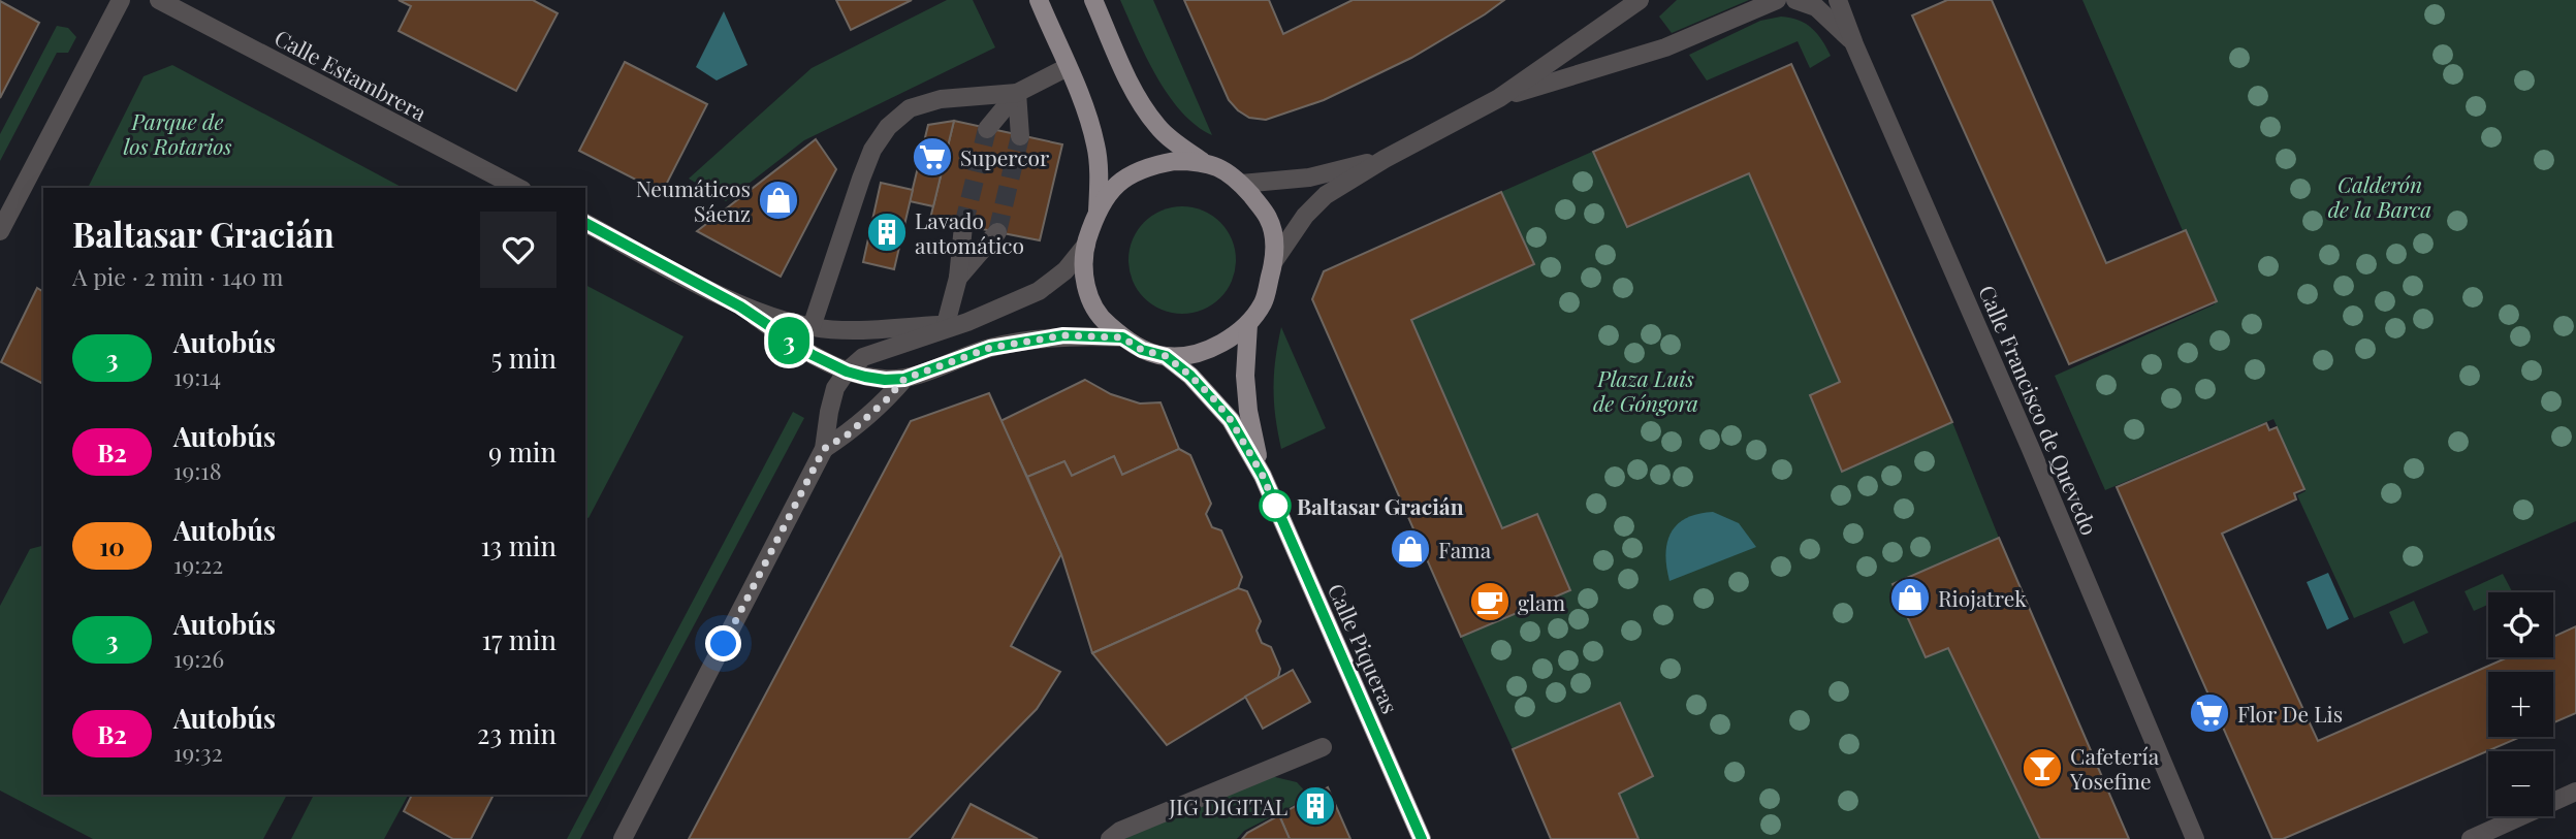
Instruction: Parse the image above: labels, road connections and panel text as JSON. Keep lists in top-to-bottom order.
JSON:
{
  "streets": {
    "main road": ["Calle Piqueras"],
    "street": ["Calle Estambrera", "Calle Francisco de Quevedo"]
  },
  "parks": ["Parque de los Rotarios", "Calderón de la Barca", "Plaza Luis de Góngora"],
  "places": {
    "supermarket": ["Supercor", "Flor De Lis"],
    "shop": ["Neumáticos Sáenz", "Fama", "Riojatrek"],
    "building": ["Lavado automático", "JIG DIGITAL"],
    "other": ["Baltasar Gracián"],
    "cafe": ["glam"],
    "bar": ["Cafetería Yosefine"]
  },
  "lines": ["bus line 3"],
  "page": {
    "on_map": "3",
    "heading": ["Baltasar Gracián", "A pie · 2 min · 140 m"],
    "list": [
      {
        "mark": "3",
        "name": "Autobús",
        "note": "19:14",
        "value": "5 min"
      },
      {
        "mark": "B2",
        "name": "Autobús",
        "note": "19:18",
        "value": "9 min"
      },
      {
        "mark": "10",
        "name": "Autobús",
        "note": "19:22",
        "value": "13 min"
      },
      {
        "mark": "3",
        "name": "Autobús",
        "note": "19:26",
        "value": "17 min"
      },
      {
        "mark": "B2",
        "name": "Autobús",
        "note": "19:32",
        "value": "23 min"
      }
    ],
    "map_buttons": ["+", "−"]
  }
}
